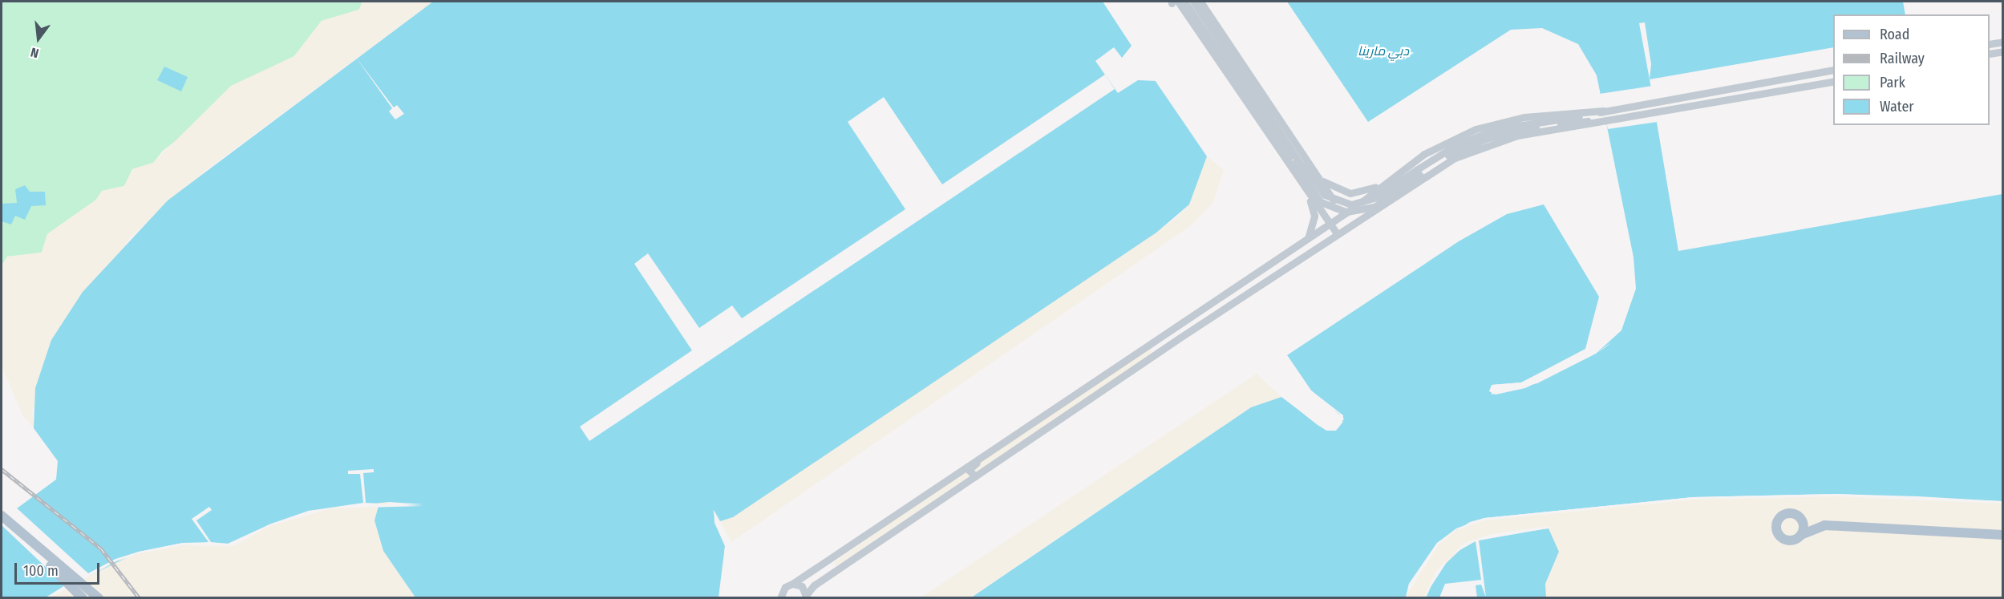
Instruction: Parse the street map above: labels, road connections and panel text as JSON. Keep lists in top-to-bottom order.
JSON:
{
  "water": ["دبي مارينا"],
  "legend": [
    "Road",
    "Railway",
    "Park",
    "Water"
  ],
  "scale_bar": "100 m",
  "north": "bottom"
}
